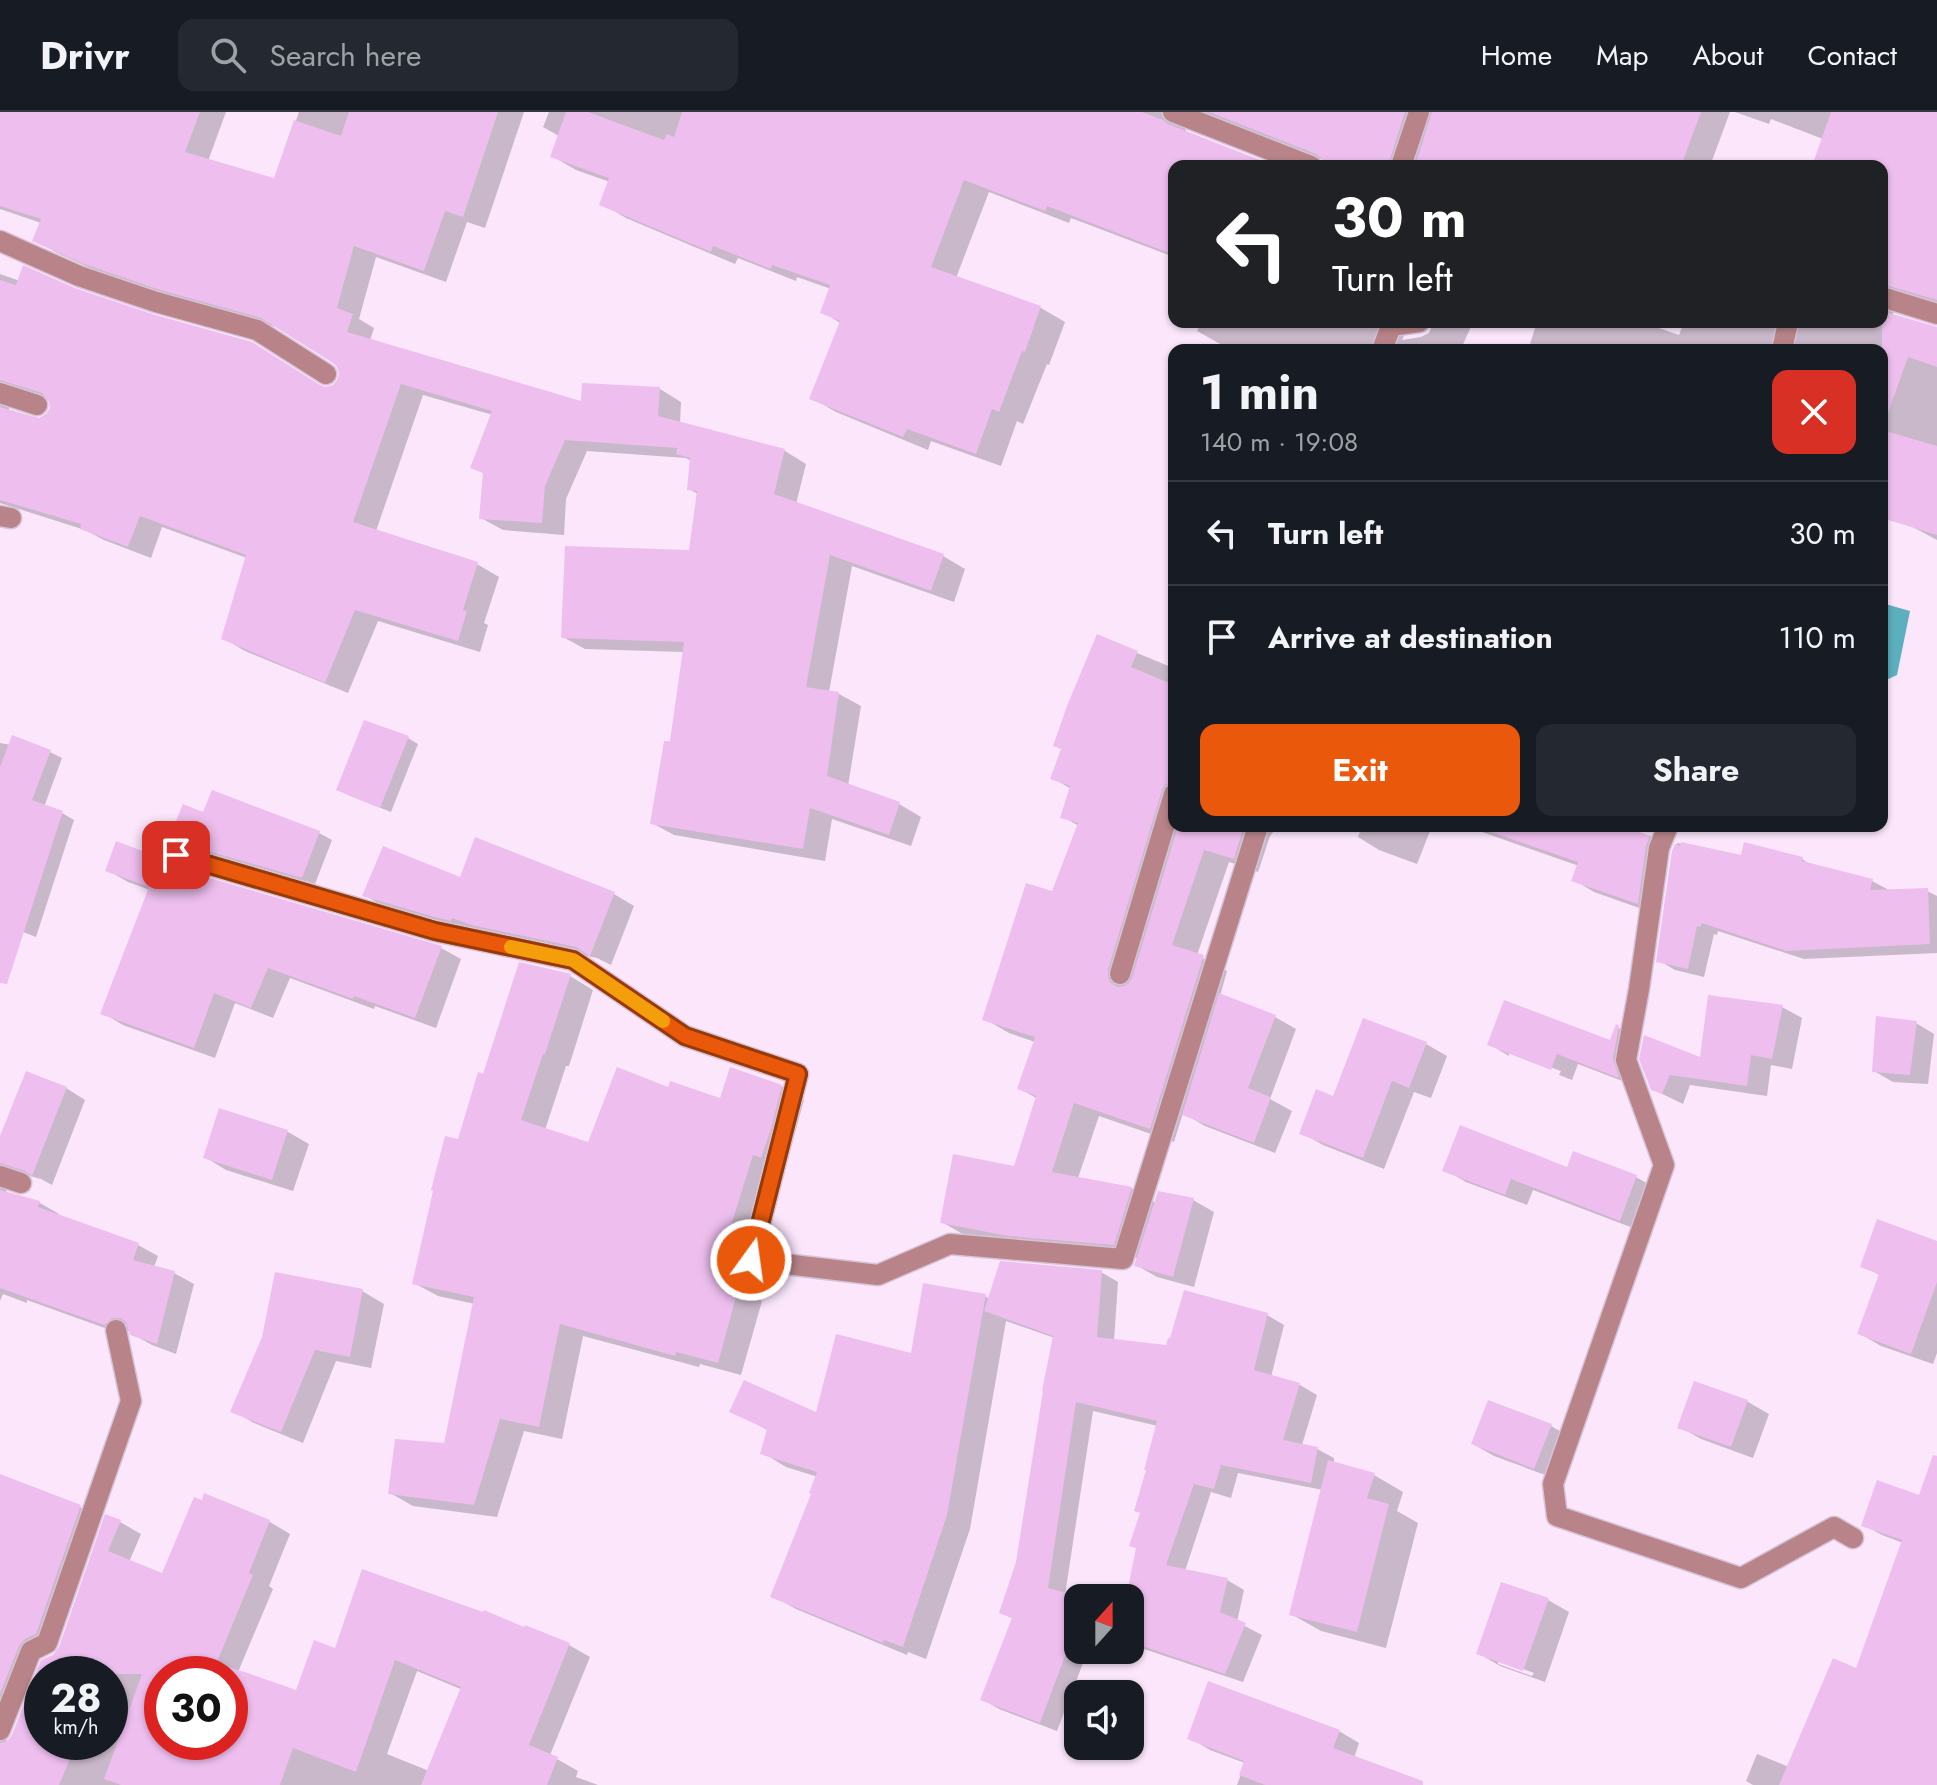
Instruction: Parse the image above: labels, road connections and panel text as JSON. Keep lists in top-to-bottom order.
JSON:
{
  "north": "top",
  "page": {
    "header": "Drivr",
    "search": "Search here",
    "nav": [
      "Home",
      "Map",
      "About",
      "Contact"
    ],
    "turn": ["30 m", "Turn left"],
    "heading": ["1 min", "140 m · 19:08"],
    "list": [
      {
        "name": "Turn left",
        "value": "30 m"
      },
      {
        "name": "Arrive at destination",
        "value": "110 m"
      }
    ],
    "buttons": ["Exit", "Share"],
    "speed": "28 km/h",
    "limit": "30"
  }
}
